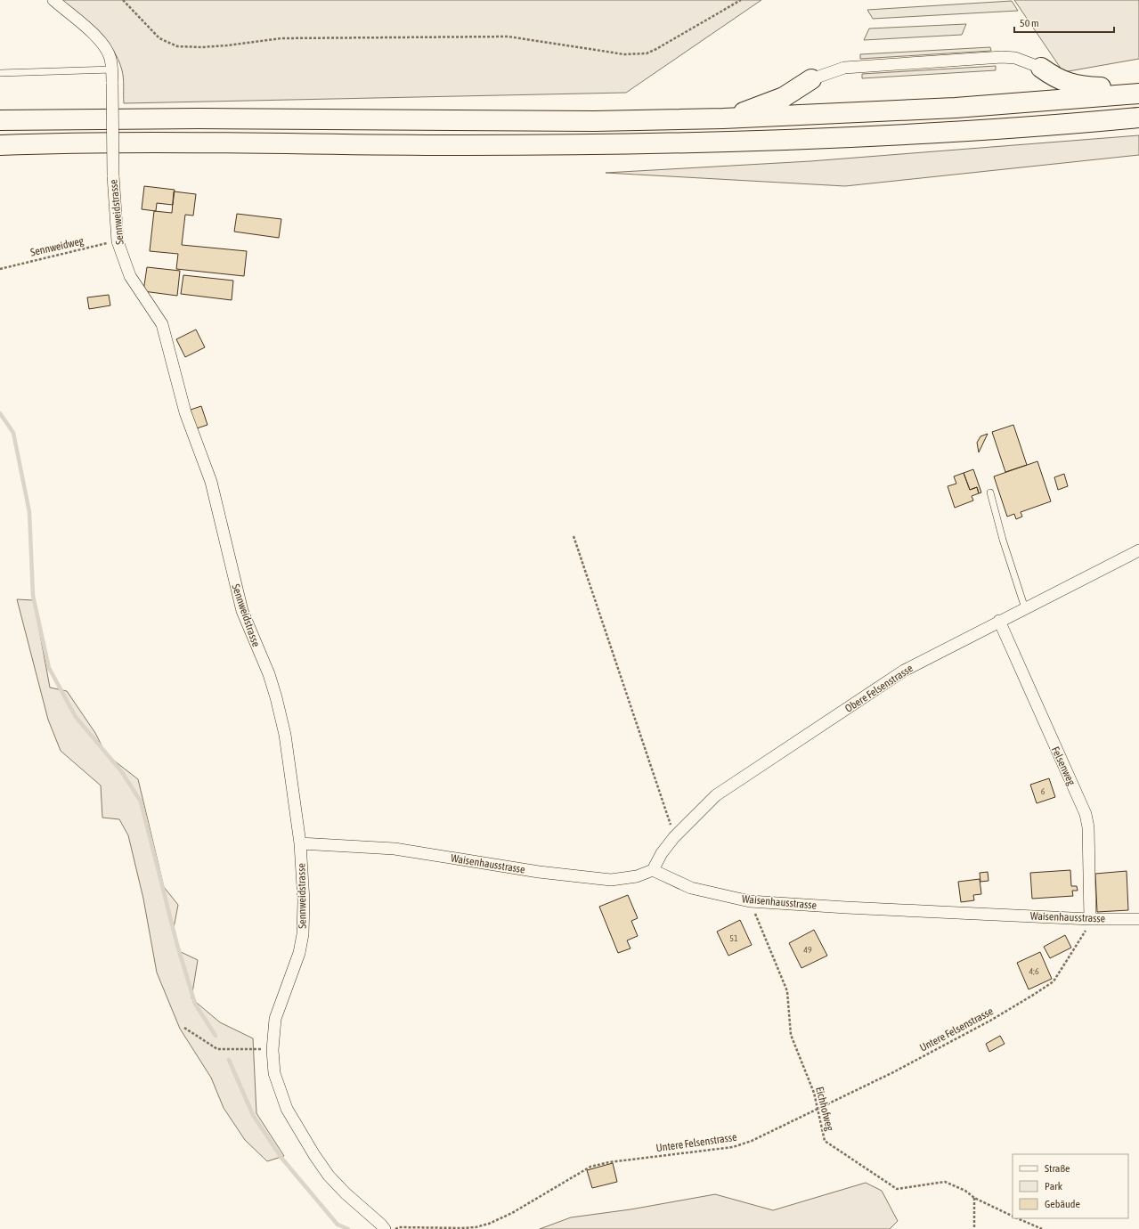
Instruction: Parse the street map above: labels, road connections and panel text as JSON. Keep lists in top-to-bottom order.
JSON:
{
  "streets": {
    "street": [
      "Sennweidstrasse",
      "Obere Felsenstrasse",
      "Felsenweg",
      "Waisenhausstrasse"
    ],
    "path": ["Sennweidweg", "Untere Felsenstrasse", "Eichhofweg"]
  },
  "crossings": [
    ["Sennweidstrasse", "Sennweidweg"],
    ["Sennweidstrasse", "Waisenhausstrasse"],
    ["Obere Felsenstrasse", "Felsenweg"],
    ["Obere Felsenstrasse", "Waisenhausstrasse"],
    ["Felsenweg", "Waisenhausstrasse"],
    ["Felsenweg", "Untere Felsenstrasse"],
    ["Waisenhausstrasse", "Untere Felsenstrasse"],
    ["Waisenhausstrasse", "Eichhofweg"],
    ["Untere Felsenstrasse", "Eichhofweg"]
  ],
  "house_numbers": [
    "6",
    "51",
    "49",
    "4;6"
  ],
  "legend": ["Straße", "Park", "Gebäude"],
  "scale_bar": "50 m"
}
